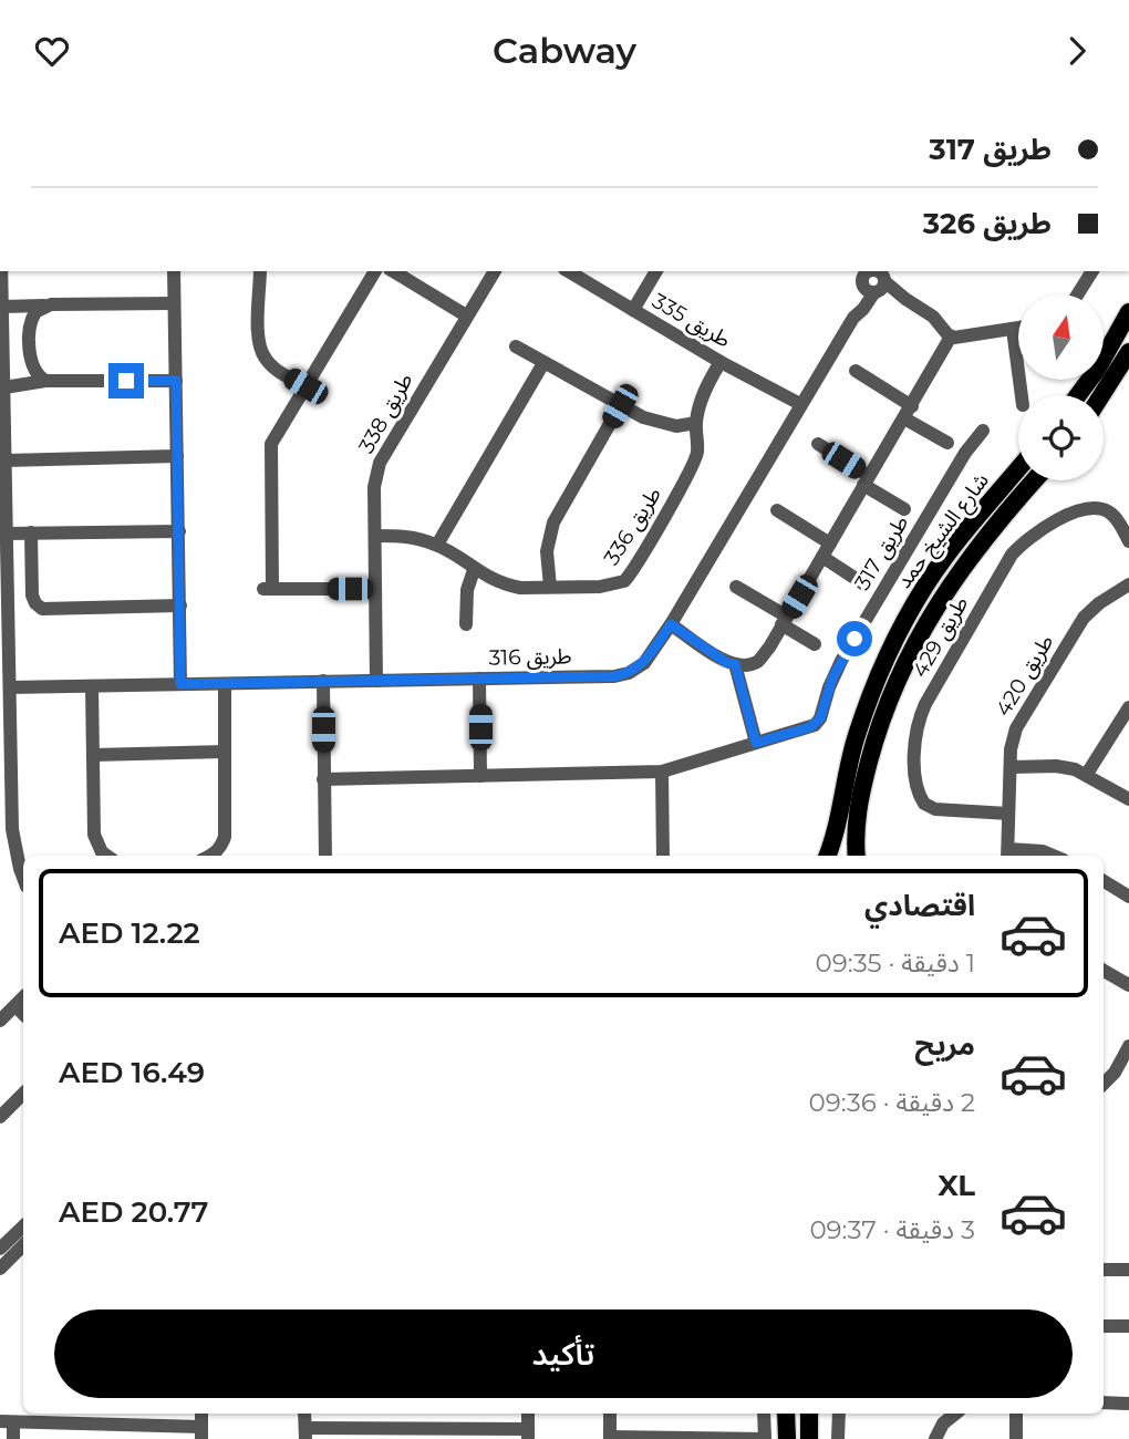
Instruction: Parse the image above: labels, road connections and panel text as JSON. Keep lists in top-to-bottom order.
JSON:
{
  "streets": {
    "main road": ["شارع الشيخ حمد"],
    "street": [
      "طريق 335",
      "طريق 338",
      "طريق 336",
      "طريق 317",
      "طريق 429",
      "طريق 316",
      "طريق 420"
    ]
  },
  "crossings": [
    ["طريق 335", "طريق 336"],
    ["طريق 335", "طريق 316"],
    ["طريق 338", "طريق 336"],
    ["طريق 338", "طريق 316"],
    ["طريق 429", "طريق 420"]
  ],
  "north": "top",
  "page": {
    "header": "Cabway",
    "banner": ["طريق 317", "طريق 326"],
    "list": [
      {
        "name": "اقتصادي",
        "note": "1 دقيقة · 09:35",
        "value": "AED 12.22"
      },
      {
        "name": "مريح",
        "note": "2 دقيقة · 09:36",
        "value": "AED 16.49"
      },
      {
        "name": "XL",
        "note": "3 دقيقة · 09:37",
        "value": "AED 20.77"
      }
    ],
    "buttons": "تأكيد"
  }
}
